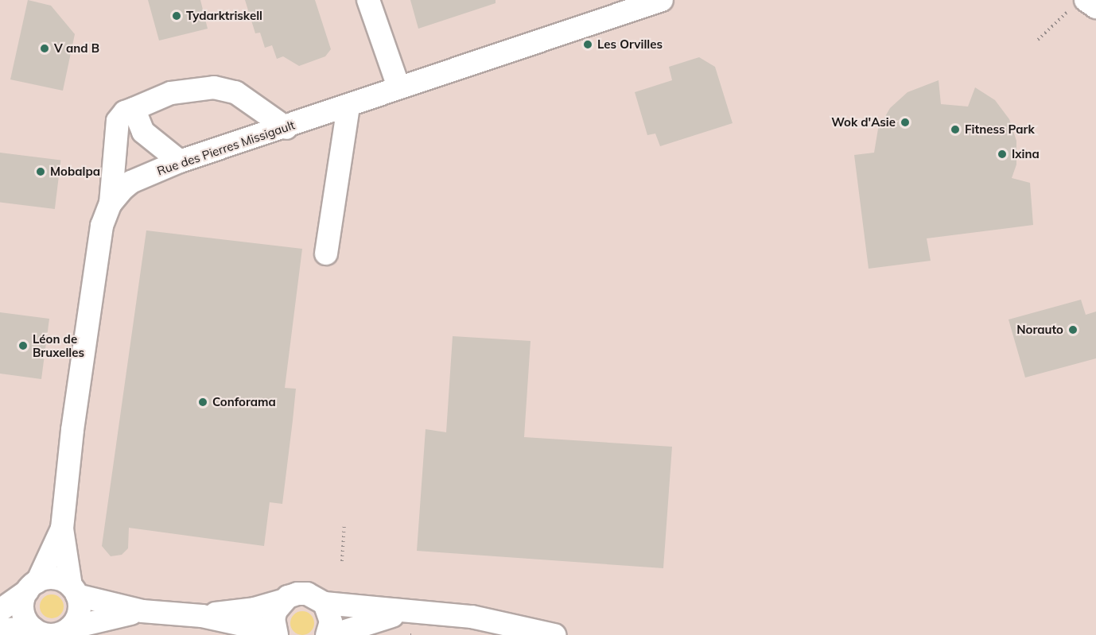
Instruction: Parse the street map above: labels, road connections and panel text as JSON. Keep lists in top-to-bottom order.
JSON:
{
  "streets": {
    "street": ["Rue des Pierres Missigault"]
  },
  "places": [
    "Tydarktriskell",
    "Les Orvilles",
    "V and B",
    "Wok d'Asie",
    "Fitness Park",
    "Ixina",
    "Mobalpa",
    "Norauto",
    "Léon de Bruxelles",
    "Conforama"
  ]
}
